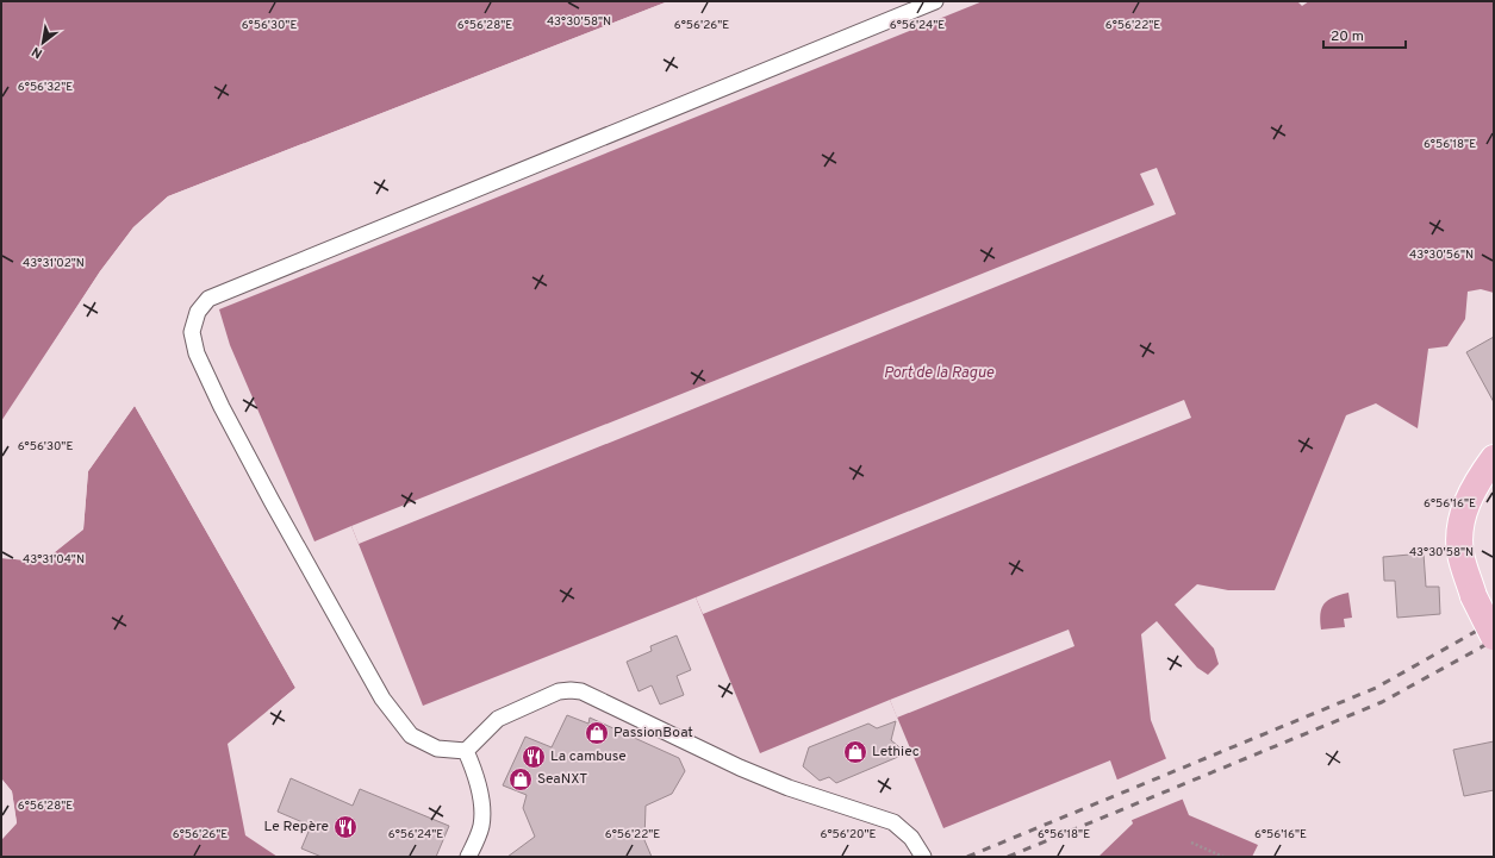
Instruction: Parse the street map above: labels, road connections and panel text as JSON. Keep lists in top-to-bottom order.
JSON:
{
  "water": ["Port de la Rague"],
  "places": {
    "shop": ["PassionBoat", "Lethiec", "SeaNXT"],
    "restaurant": ["La cambuse", "Le Repère"]
  },
  "scale_bar": "20 m",
  "north": "bottom left",
  "coordinates": [
    "43°30'58\"N",
    "6°56'30\"E",
    "6°56'28\"E",
    "6°56'26\"E",
    "6°56'24\"E",
    "6°56'22\"E",
    "6°56'32\"E",
    "6°56'18\"E",
    "43°30'56\"N",
    "43°31'02\"N",
    "6°56'16\"E",
    "43°31'04\"N",
    "6°56'20\"E"
  ]
}
